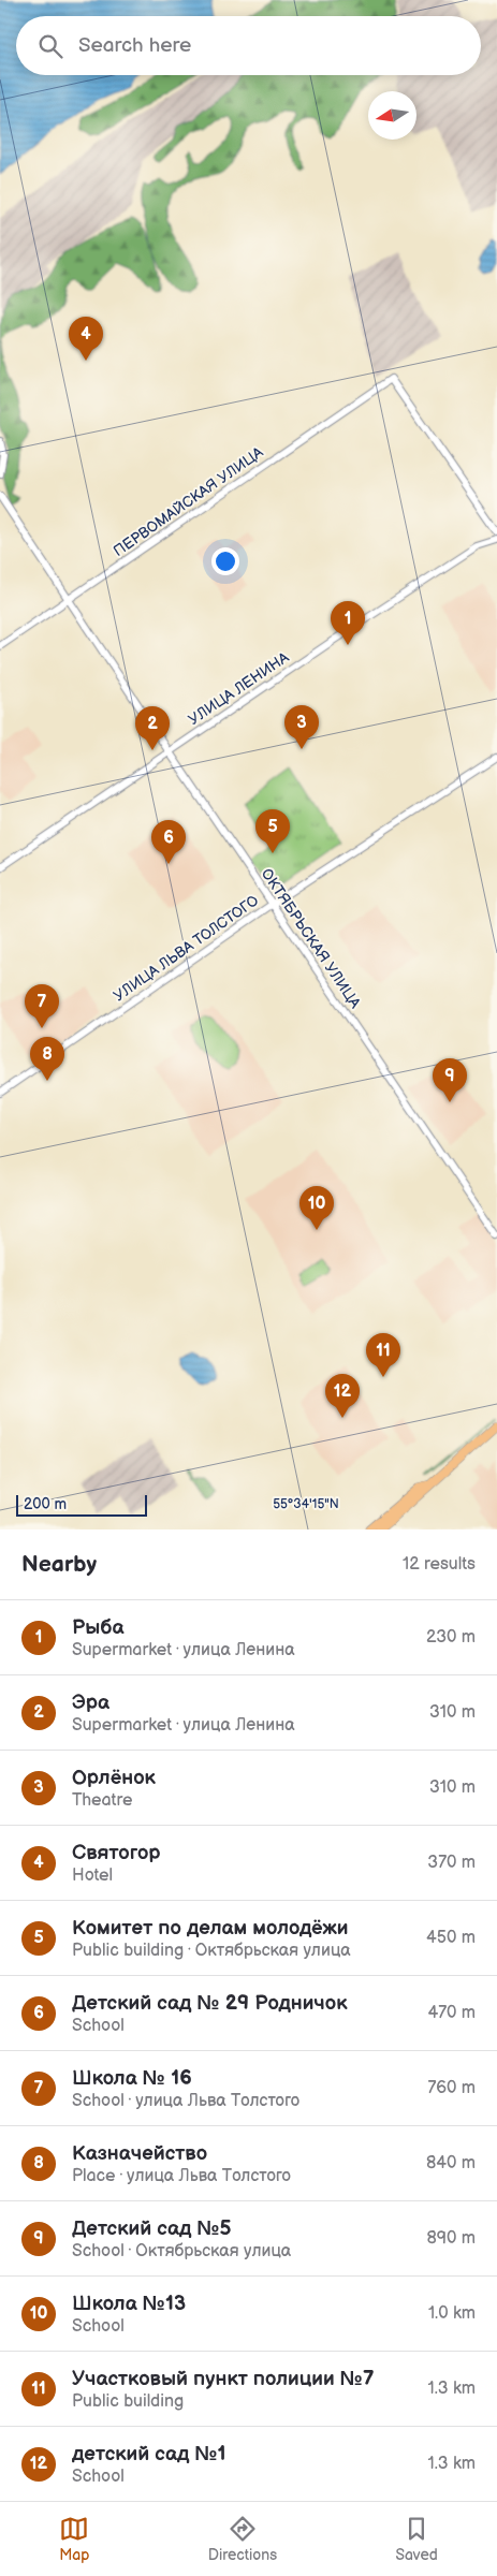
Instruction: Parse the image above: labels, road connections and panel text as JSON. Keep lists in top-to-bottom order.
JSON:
{
  "streets": {
    "street": [
      "ПЕРВОМАЙСКАЯ УЛИЦА",
      "УЛИЦА ЛЕНИНА",
      "ОКТЯБРЬСКАЯ УЛИЦА",
      "УЛИЦА ЛЬВА ТОЛСТОГО"
    ]
  },
  "crossings": [
    ["ПЕРВОМАЙСКАЯ УЛИЦА", "ОКТЯБРЬСКАЯ УЛИЦА"],
    ["УЛИЦА ЛЕНИНА", "ОКТЯБРЬСКАЯ УЛИЦА"],
    ["ОКТЯБРЬСКАЯ УЛИЦА", "УЛИЦА ЛЬВА ТОЛСТОГО"]
  ],
  "scale_bar": "200 m",
  "north": "left",
  "page": {
    "search": "Search here",
    "pins": [
      "4",
      "1",
      "3",
      "2",
      "5",
      "6",
      "7",
      "8",
      "9",
      "10",
      "11",
      "12"
    ],
    "scale": "200 m",
    "heading": ["Nearby", "12 results"],
    "list": [
      {
        "mark": "1",
        "name": "Рыба",
        "note": "Supermarket · улица Ленина",
        "value": "230 m"
      },
      {
        "mark": "2",
        "name": "Эра",
        "note": "Supermarket · улица Ленина",
        "value": "310 m"
      },
      {
        "mark": "3",
        "name": "Орлёнок",
        "note": "Theatre",
        "value": "310 m"
      },
      {
        "mark": "4",
        "name": "Святогор",
        "note": "Hotel",
        "value": "370 m"
      },
      {
        "mark": "5",
        "name": "Комитет по делам молодёжи",
        "note": "Public building · Октябрьская улица",
        "value": "450 m"
      },
      {
        "mark": "6",
        "name": "Детский сад № 29 Родничок",
        "note": "School",
        "value": "470 m"
      },
      {
        "mark": "7",
        "name": "Школа № 16",
        "note": "School · улица Льва Толстого",
        "value": "760 m"
      },
      {
        "mark": "8",
        "name": "Казначейство",
        "note": "Place · улица Льва Толстого",
        "value": "840 m"
      },
      {
        "mark": "9",
        "name": "Детский сад №5",
        "note": "School · Октябрьская улица",
        "value": "890 m"
      },
      {
        "mark": "10",
        "name": "Школа №13",
        "note": "School",
        "value": "1.0 km"
      },
      {
        "mark": "11",
        "name": "Участковый пункт полиции №7",
        "note": "Public building",
        "value": "1.3 km"
      },
      {
        "mark": "12",
        "name": "детский сад №1",
        "note": "School",
        "value": "1.3 km"
      }
    ],
    "nav": ["Map", "Directions", "Saved"]
  },
  "coordinates": ["55°34'15\"N"]
}
